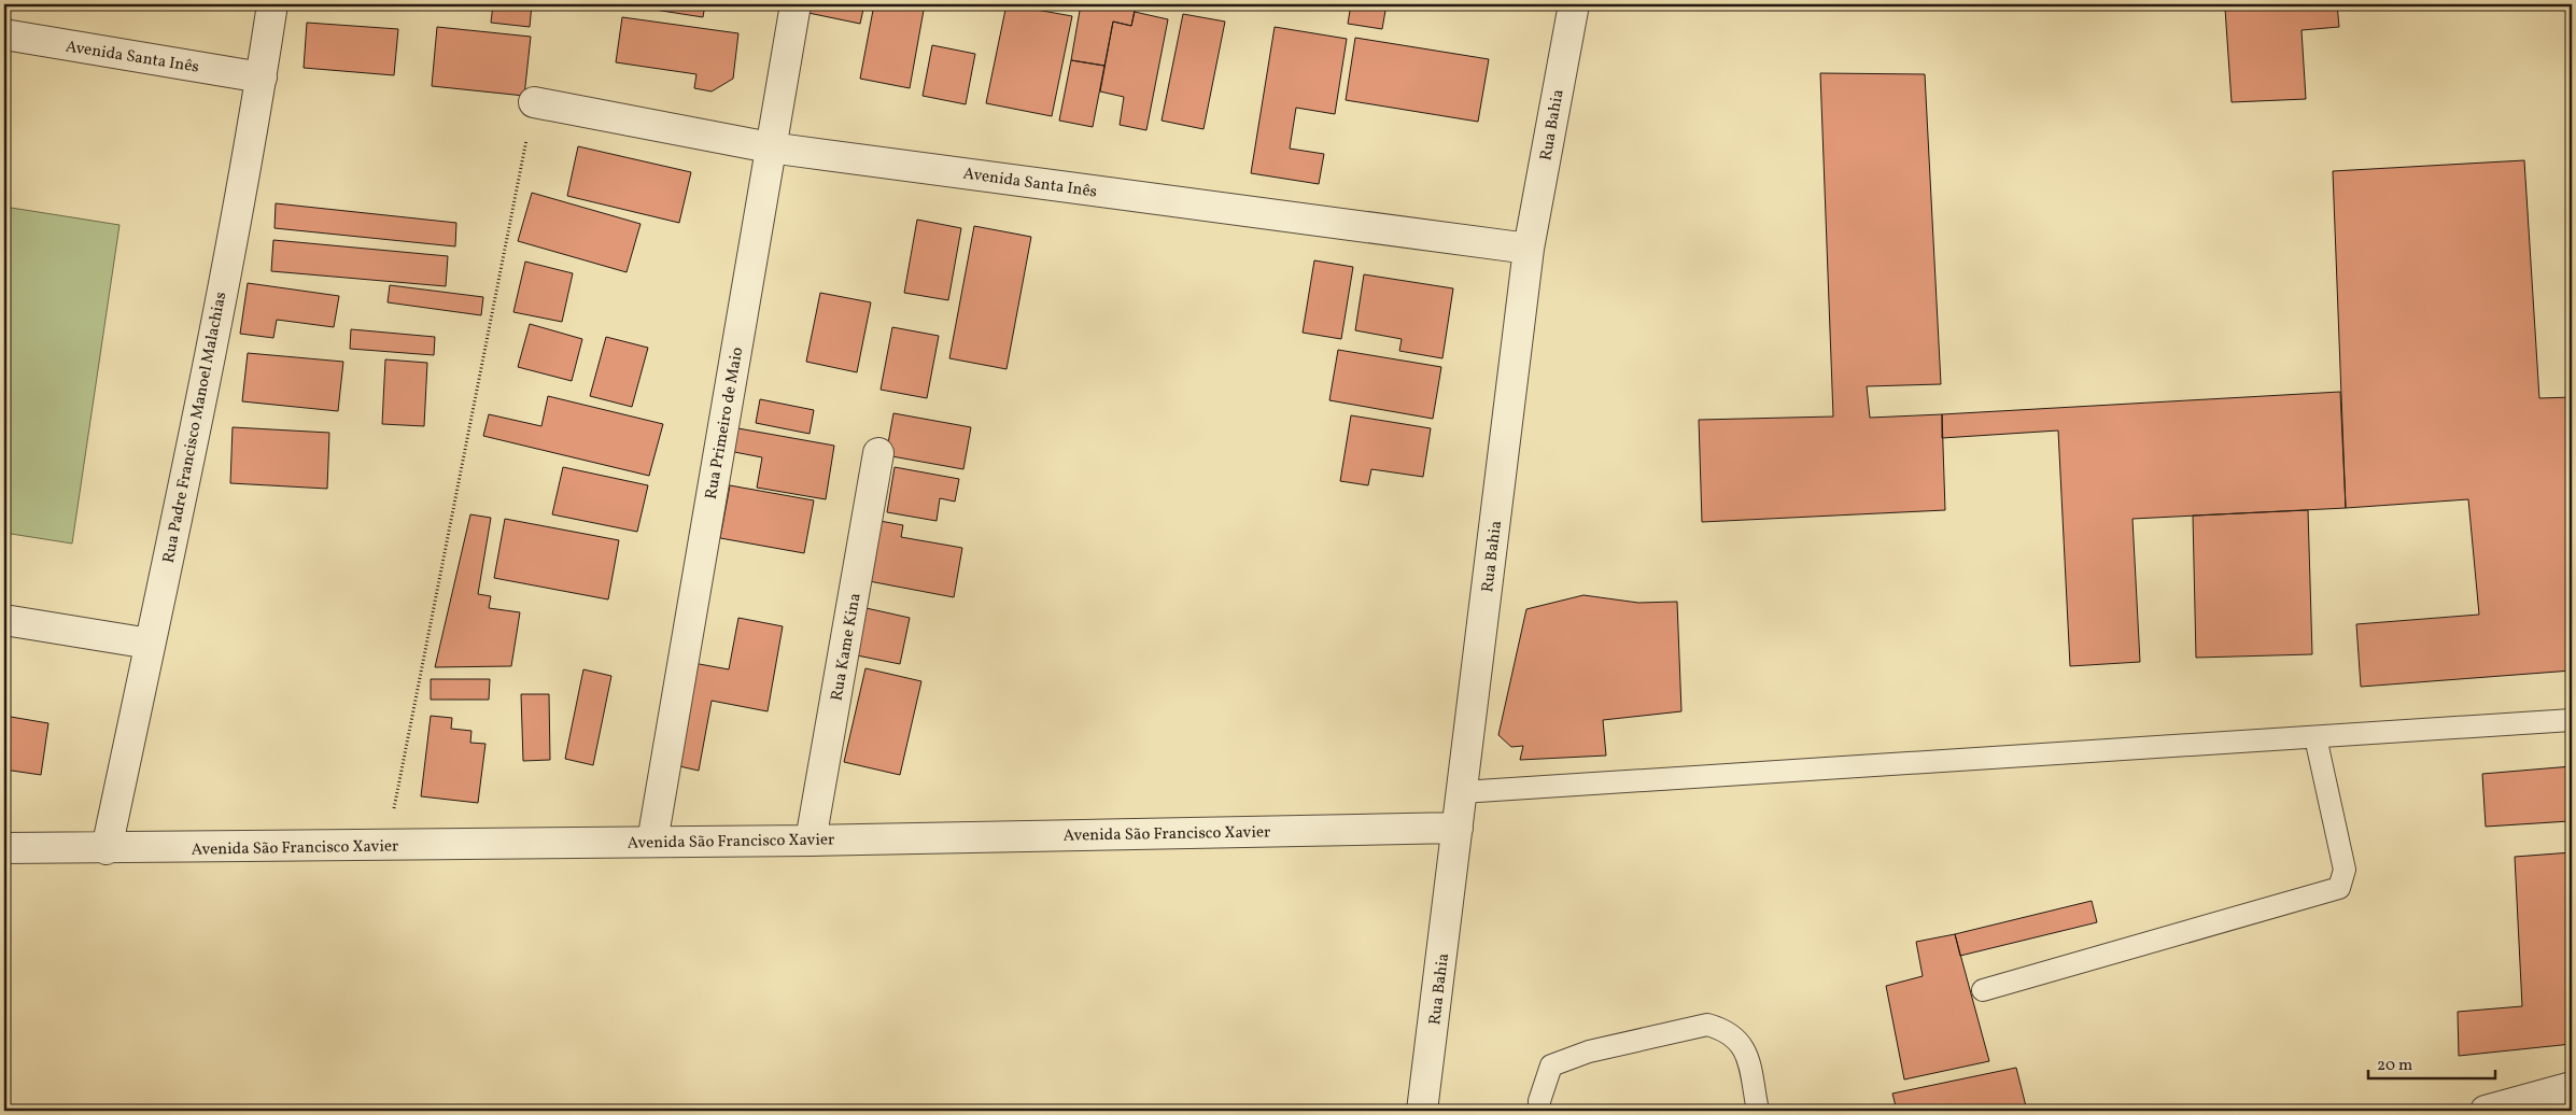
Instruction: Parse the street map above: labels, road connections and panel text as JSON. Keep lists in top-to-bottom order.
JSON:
{
  "streets": {
    "street": [
      "Avenida Santa Inês",
      "Rua Bahia",
      "Rua Primeiro de Maio",
      "Rua Padre Francisco Manoel Malachias",
      "Rua Kame Kina",
      "Avenida São Francisco Xavier"
    ]
  },
  "crossings": [
    ["Avenida Santa Inês", "Rua Bahia"],
    ["Avenida Santa Inês", "Rua Primeiro de Maio"],
    ["Avenida Santa Inês", "Rua Padre Francisco Manoel Malachias"],
    ["Rua Bahia", "Avenida São Francisco Xavier"],
    ["Rua Primeiro de Maio", "Avenida São Francisco Xavier"],
    ["Rua Padre Francisco Manoel Malachias", "Avenida São Francisco Xavier"],
    ["Rua Kame Kina", "Avenida São Francisco Xavier"]
  ],
  "scale_bar": "20 m"
}
